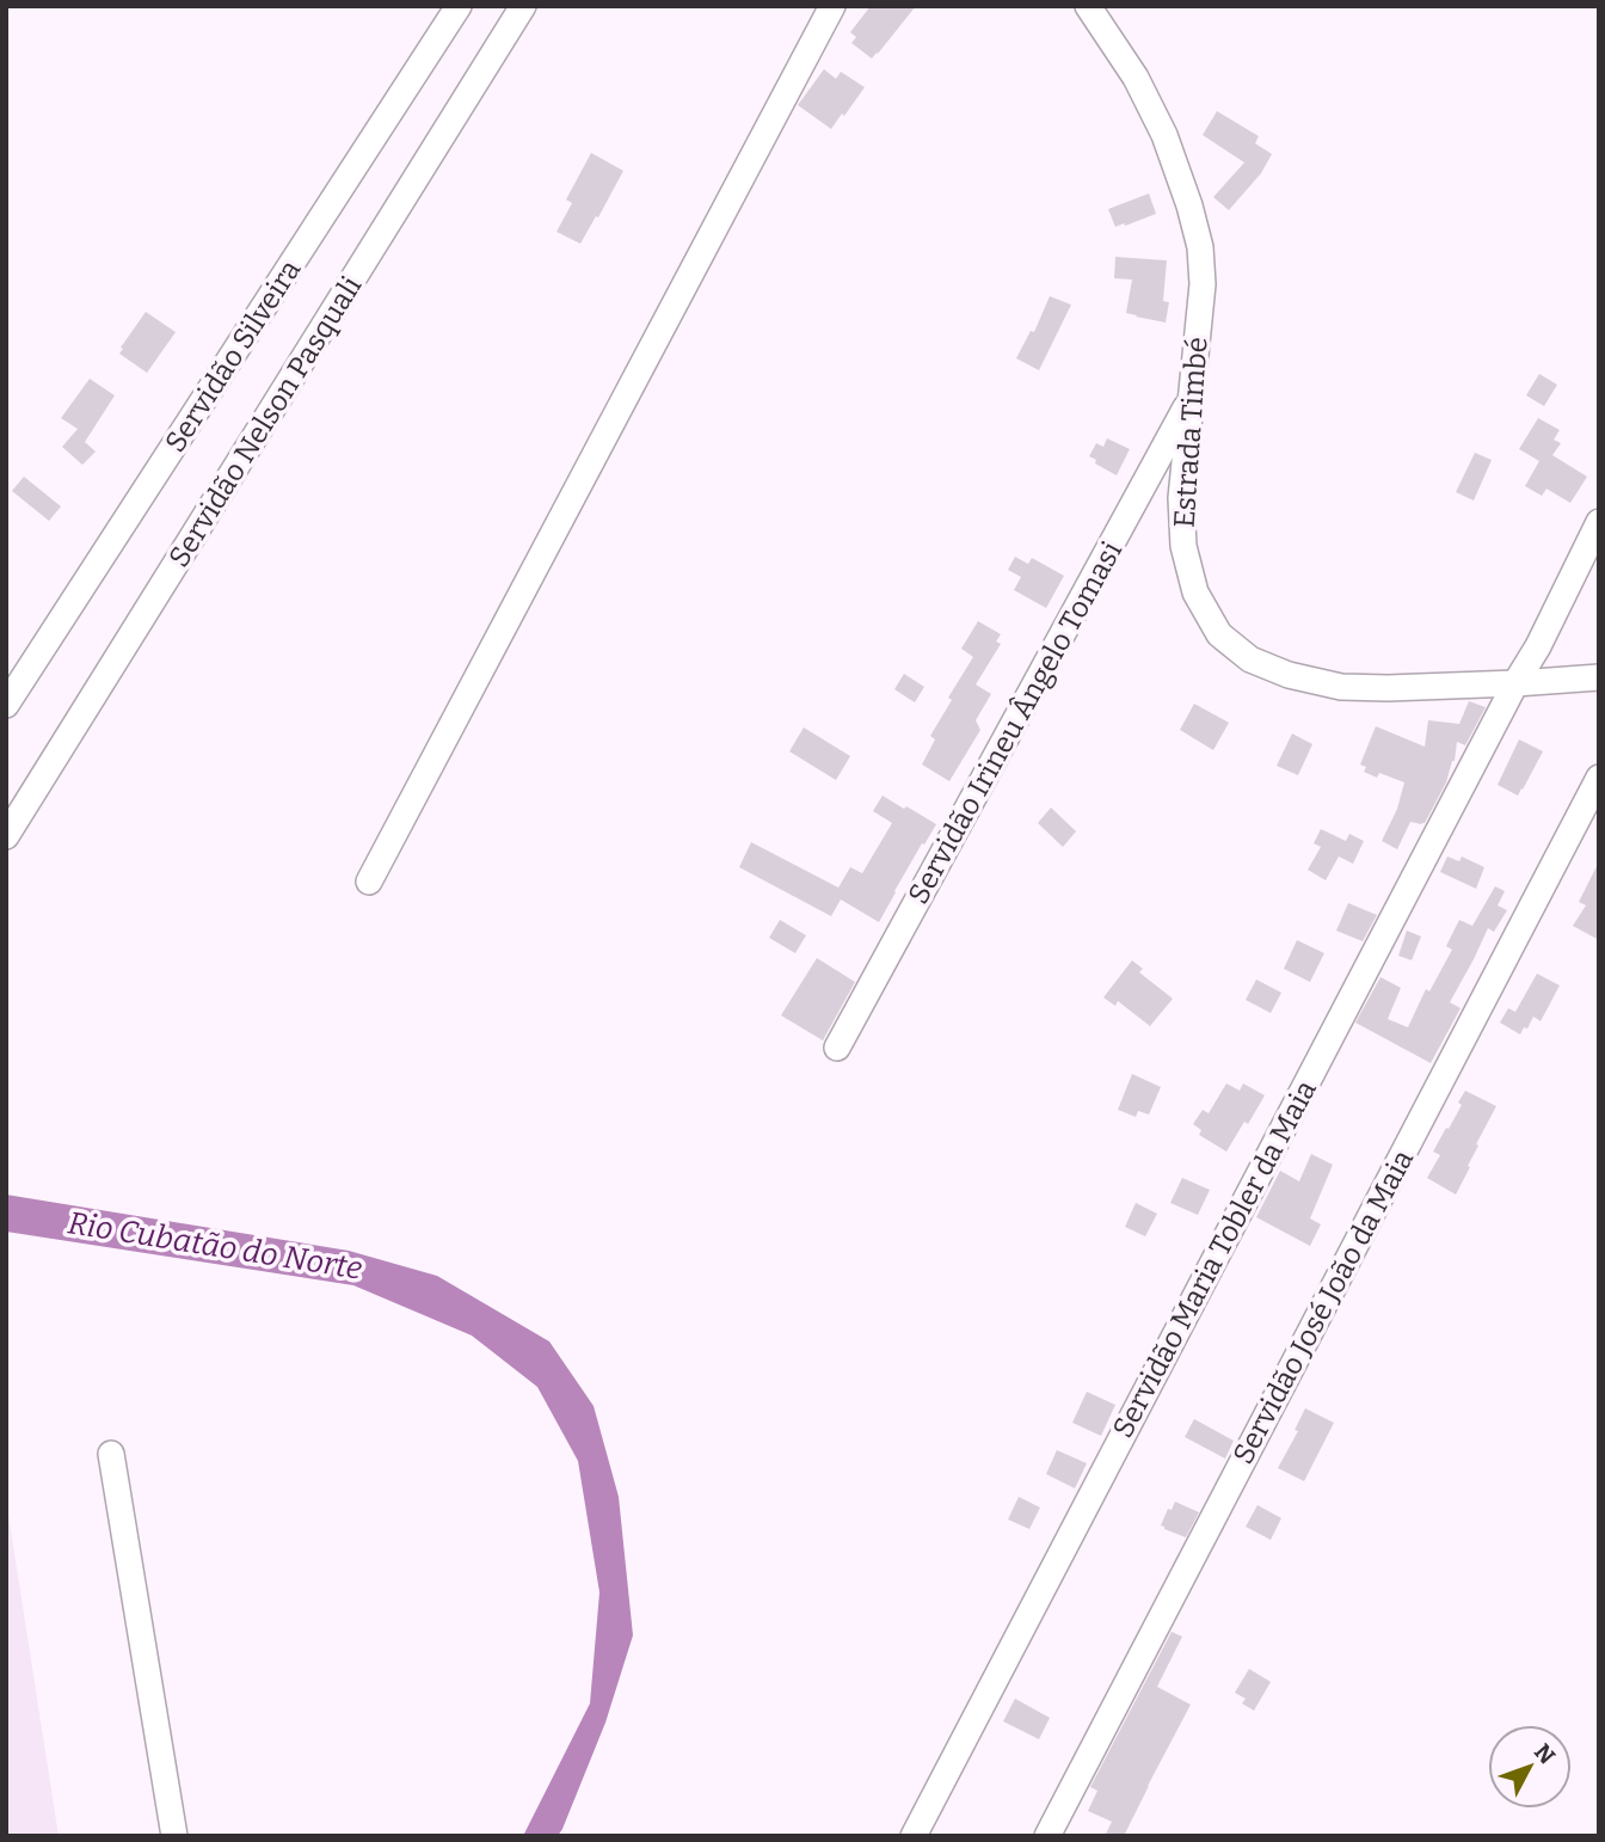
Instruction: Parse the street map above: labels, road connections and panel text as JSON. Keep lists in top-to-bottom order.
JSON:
{
  "streets": {
    "street": [
      "Servidão Silveira",
      "Servidão Nelson Pasquali",
      "Estrada Timbé",
      "Servidão Irineu Ângelo Tomasi",
      "Servidão Maria Tobler da Maia",
      "Servidão José João da Maia"
    ]
  },
  "crossings": [
    ["Estrada Timbé", "Servidão Irineu Ângelo Tomasi"],
    ["Estrada Timbé", "Servidão Maria Tobler da Maia"]
  ],
  "water": ["Rio Cubatão do Norte"],
  "north": "top right"
}
